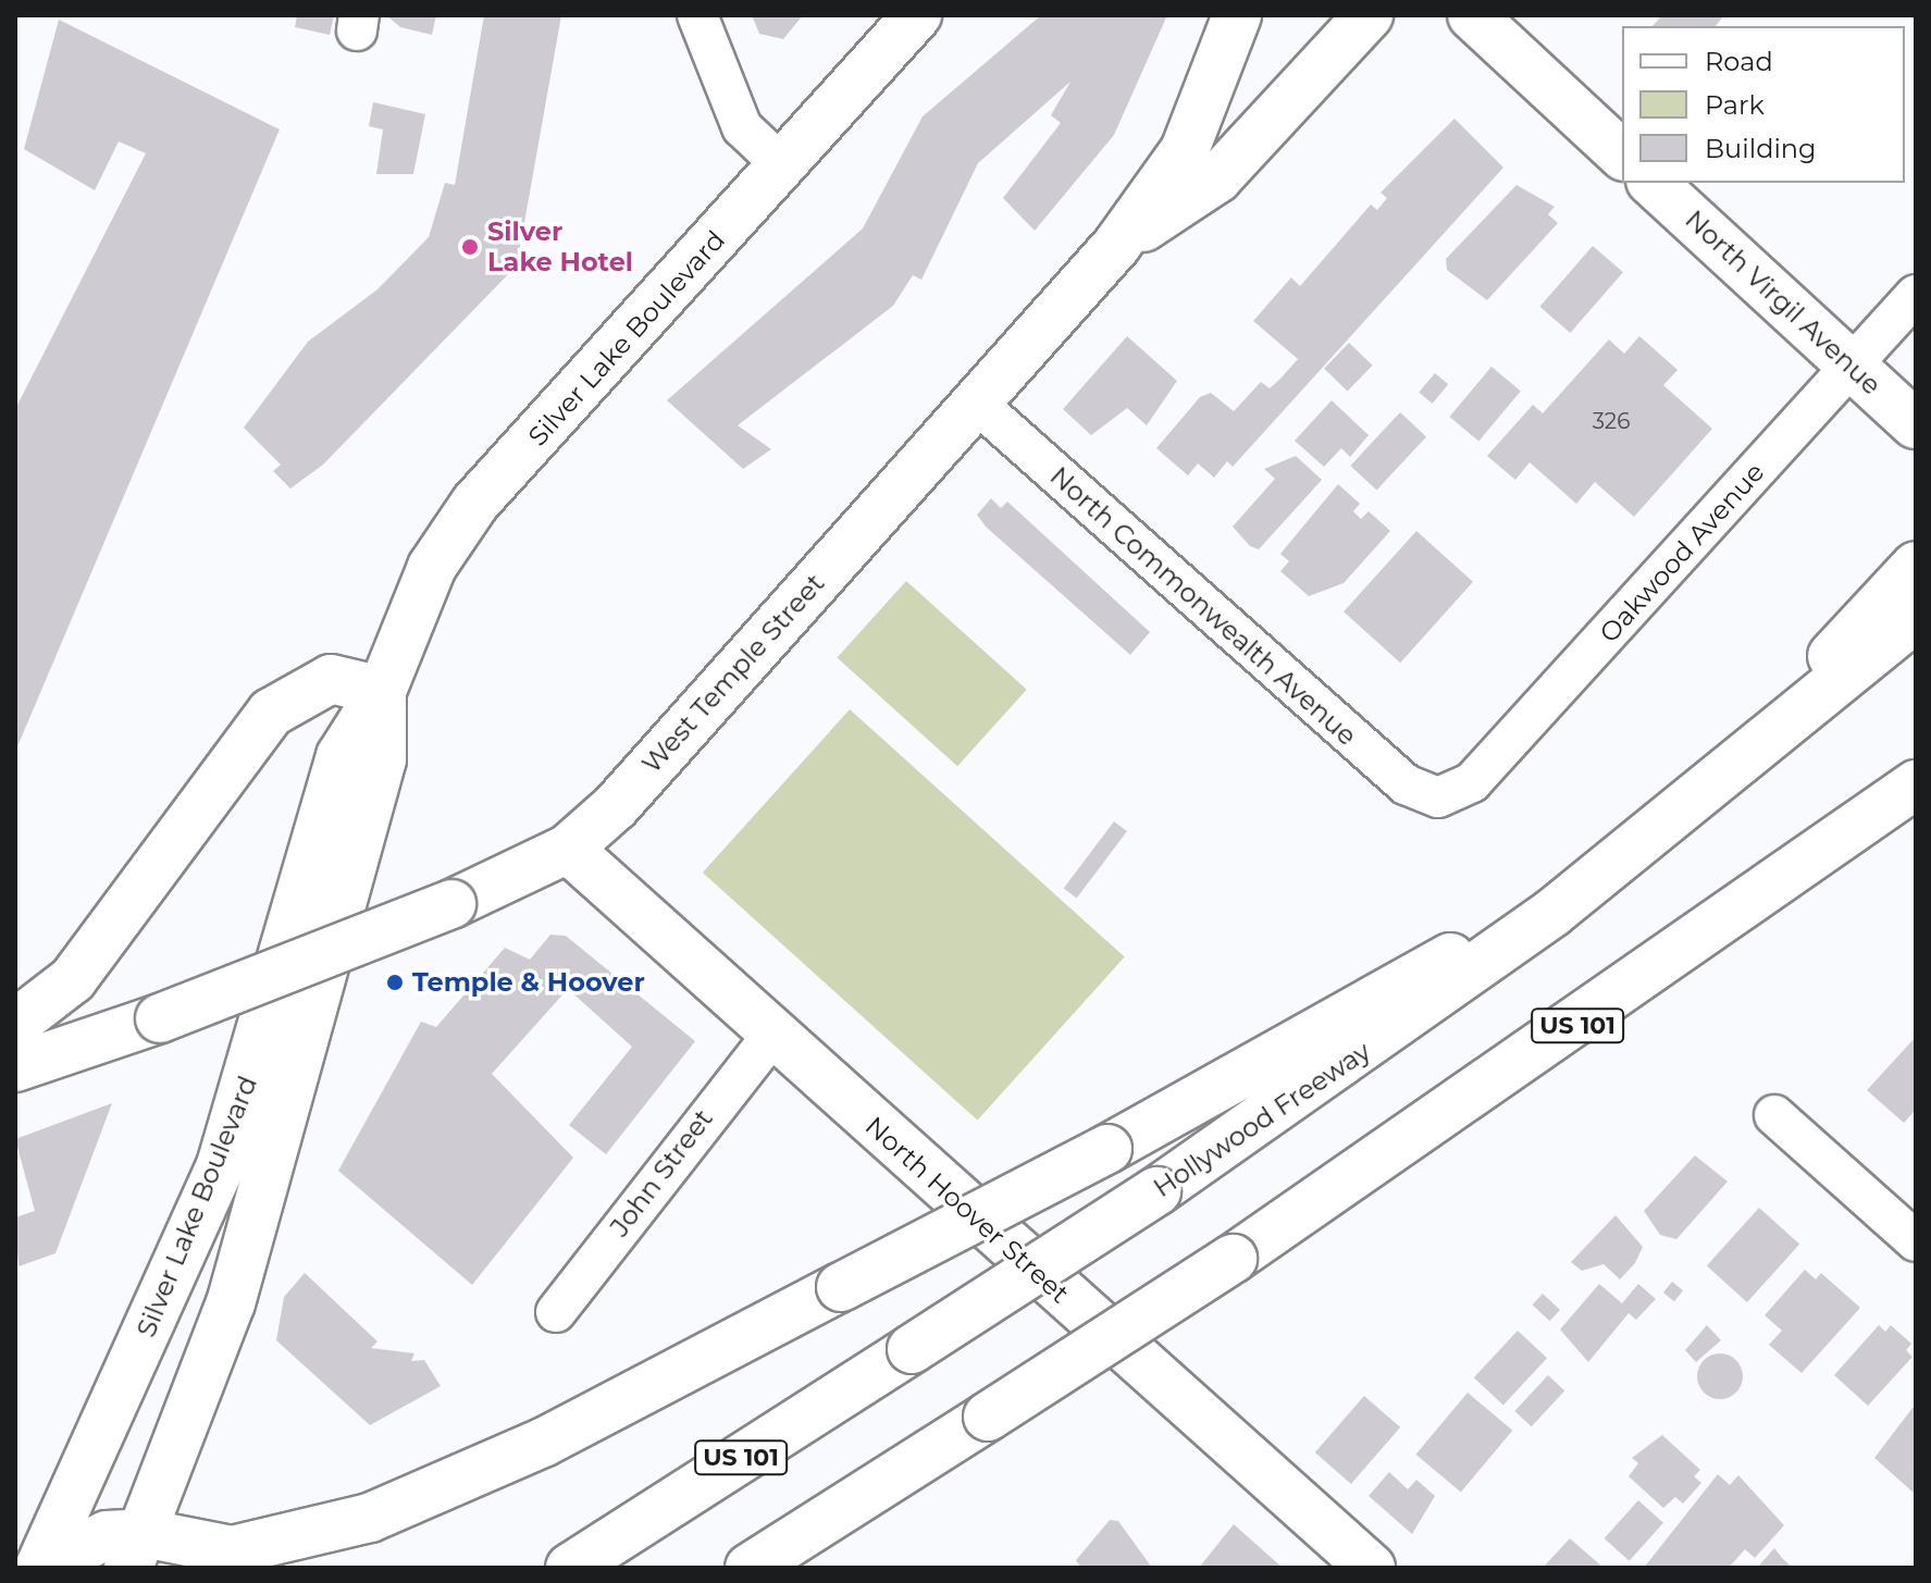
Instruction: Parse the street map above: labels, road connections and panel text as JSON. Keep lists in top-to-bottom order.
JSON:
{
  "streets": {
    "main road": [
      "North Virgil Avenue",
      "Silver Lake Boulevard",
      "West Temple Street",
      "US 101",
      "Hollywood Freeway",
      "North Hoover Street"
    ],
    "street": ["Oakwood Avenue", "North Commonwealth Avenue", "John Street"]
  },
  "crossings": [
    ["North Virgil Avenue", "Oakwood Avenue"],
    ["Oakwood Avenue", "North Commonwealth Avenue"],
    ["North Commonwealth Avenue", "West Temple Street"],
    ["West Temple Street", "North Hoover Street"],
    ["John Street", "North Hoover Street"]
  ],
  "places": ["Silver Lake Hotel", "Temple & Hoover"],
  "house_numbers": ["326"],
  "legend": ["Road", "Park", "Building"]
}
